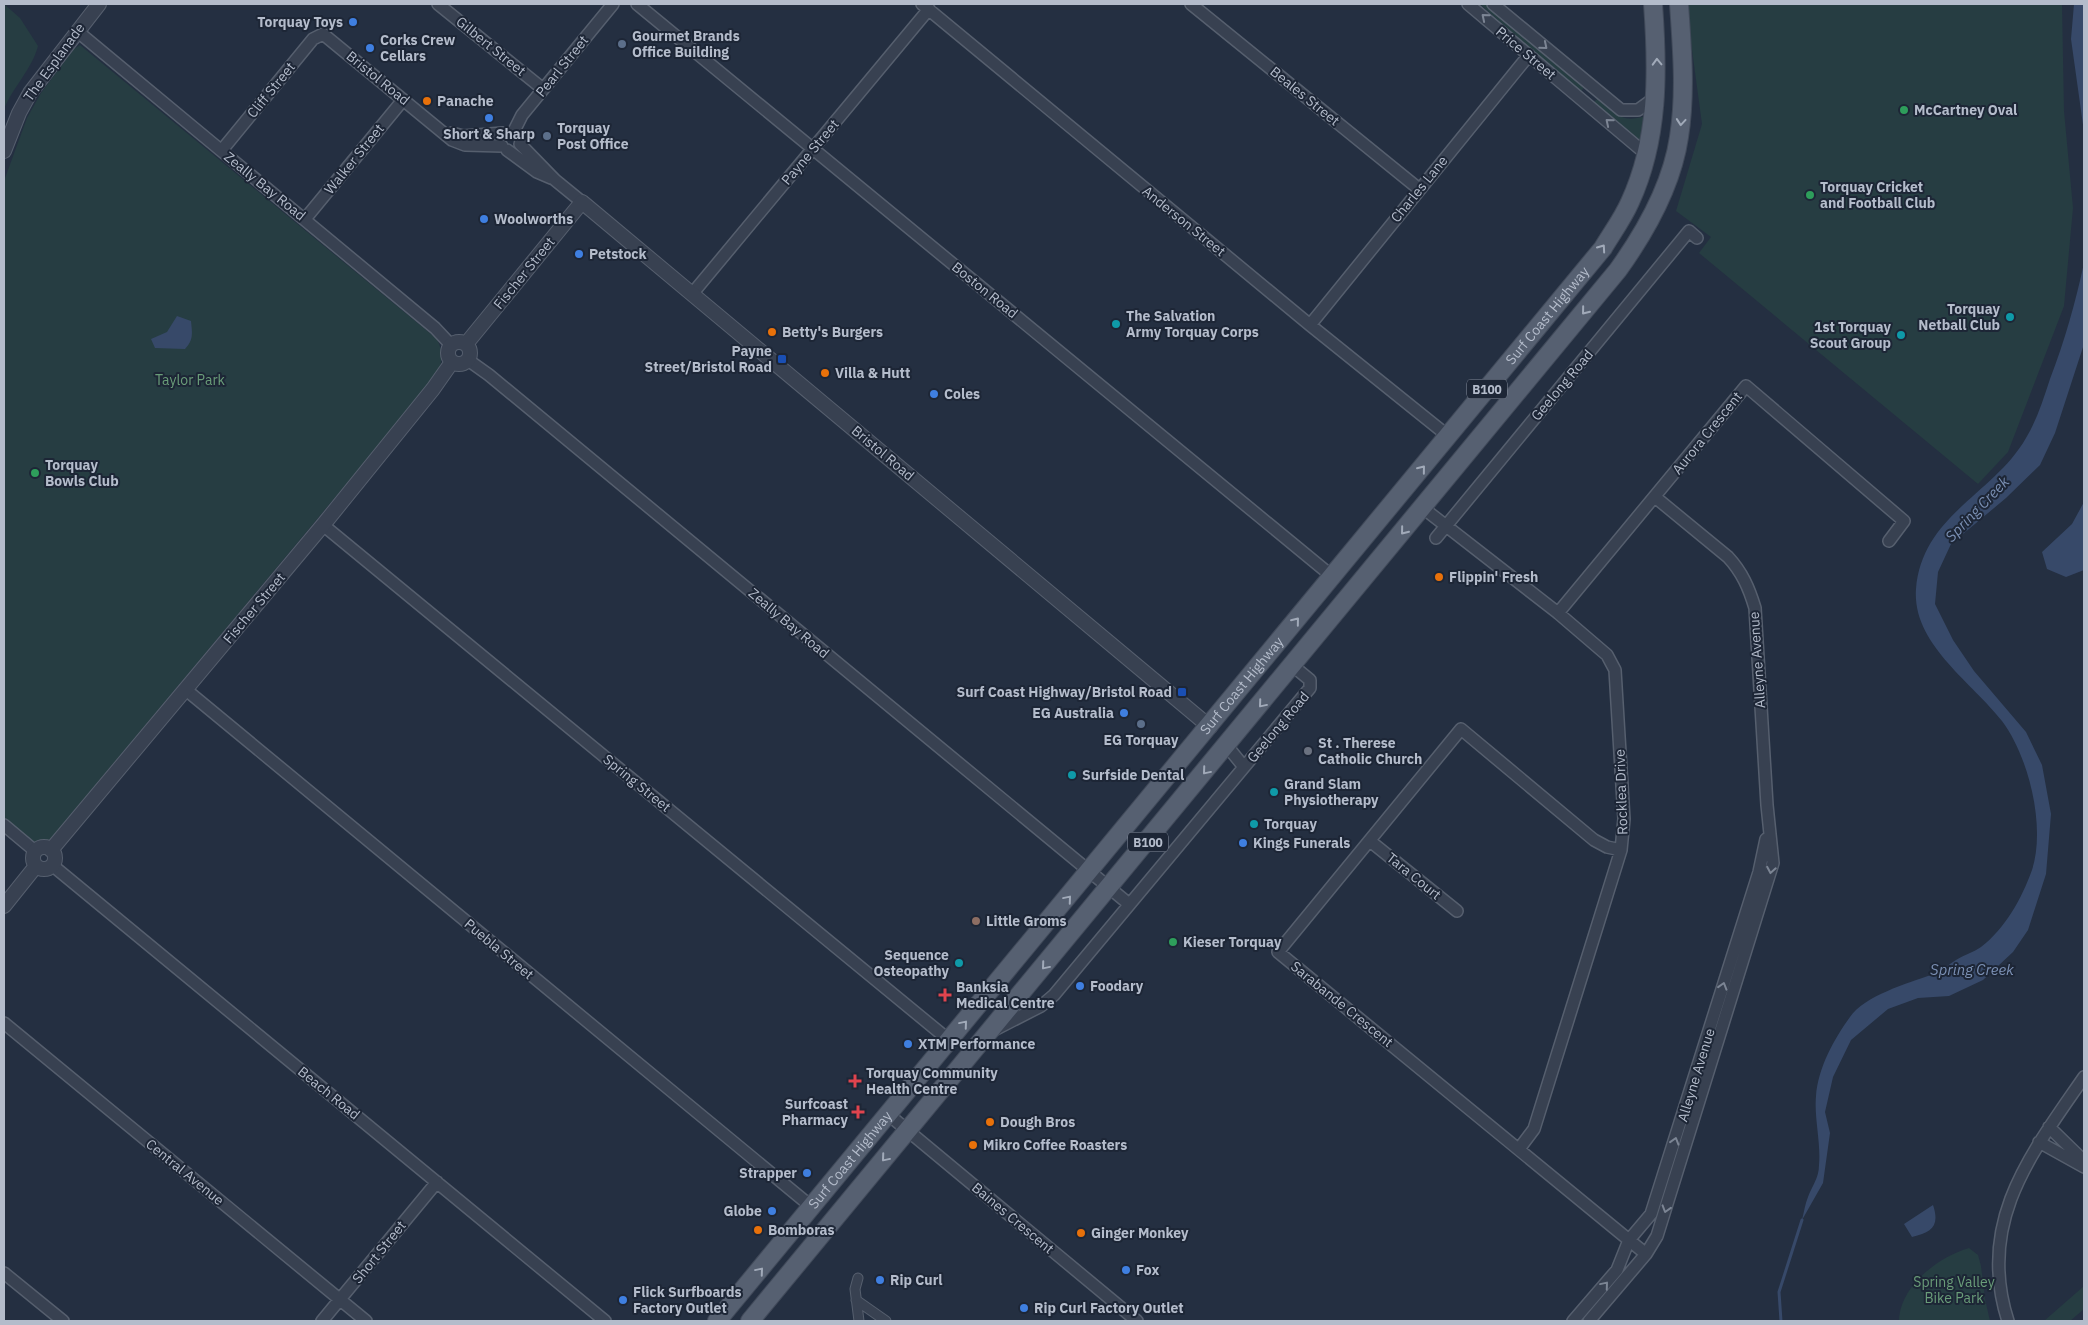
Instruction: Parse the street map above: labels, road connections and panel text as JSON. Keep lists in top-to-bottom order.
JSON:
{
  "streets": {
    "main road": ["Surf Coast Highway", "B100"],
    "street": [
      "Gilbert Street",
      "Price Street",
      "The Esplanade",
      "Pearl Street",
      "Bristol Road",
      "Cliff Street",
      "Beales Street",
      "Payne Street",
      "Walker Street",
      "Zeally Bay Road",
      "Charles Lane",
      "Anderson Street",
      "Fischer Street",
      "Boston Road",
      "Geelong Road",
      "Aurora Crescent",
      "Alleyne Avenue",
      "Spring Street",
      "Rocklea Drive",
      "Tara Court",
      "Puebla Street",
      "Sarabande Crescent",
      "Beach Road",
      "Central Avenue",
      "Baines Crescent",
      "Short Street"
    ]
  },
  "crossings": [
    ["Gilbert Street", "Pearl Street"],
    ["Price Street", "Charles Lane"],
    ["Price Street", "Surf Coast Highway"],
    ["The Esplanade", "Zeally Bay Road"],
    ["Pearl Street", "Bristol Road"],
    ["Bristol Road", "Cliff Street"],
    ["Bristol Road", "Payne Street"],
    ["Bristol Road", "Walker Street"],
    ["Bristol Road", "Fischer Street"],
    ["Bristol Road", "Surf Coast Highway"],
    ["Cliff Street", "Zeally Bay Road"],
    ["Beales Street", "Charles Lane"],
    ["Payne Street", "Anderson Street"],
    ["Payne Street", "Boston Road"],
    ["Walker Street", "Zeally Bay Road"],
    ["Zeally Bay Road", "Fischer Street"],
    ["Zeally Bay Road", "Surf Coast Highway"],
    ["Charles Lane", "Anderson Street"],
    ["Anderson Street", "Surf Coast Highway"],
    ["Fischer Street", "Spring Street"],
    ["Fischer Street", "Puebla Street"],
    ["Fischer Street", "Beach Road"],
    ["Boston Road", "Surf Coast Highway"],
    ["Surf Coast Highway", "Geelong Road"],
    ["Surf Coast Highway", "Spring Street"],
    ["Surf Coast Highway", "Rocklea Drive"],
    ["Surf Coast Highway", "Puebla Street"],
    ["Surf Coast Highway", "Baines Crescent"],
    ["Geelong Road", "Rocklea Drive"],
    ["Aurora Crescent", "Alleyne Avenue"],
    ["Aurora Crescent", "Rocklea Drive"],
    ["Alleyne Avenue", "Sarabande Crescent"],
    ["Rocklea Drive", "Sarabande Crescent"],
    ["Tara Court", "Sarabande Crescent"],
    ["Beach Road", "Short Street"],
    ["Central Avenue", "Short Street"]
  ],
  "water": ["Spring Creek"],
  "parks": ["Taylor Park", "Spring Valley Bike Park"],
  "places": {
    "other": [
      "Torquay Toys",
      "Gourmet Brands Office Building",
      "Corks Crew Cellars",
      "Panache",
      "McCartney Oval",
      "Short & Sharp",
      "Torquay Post Office",
      "Torquay Cricket and Football Club",
      "Woolworths",
      "Petstock",
      "Torquay Netball Club",
      "The Salvation Army Torquay Corps",
      "Betty's Burgers",
      "1st Torquay Scout Group",
      "Villa & Hutt",
      "Coles",
      "Torquay Bowls Club",
      "Flippin' Fresh",
      "EG Australia",
      "EG Torquay",
      "St . Therese Catholic Church",
      "Surfside Dental",
      "Grand Slam Physiotherapy",
      "Torquay",
      "Kings Funerals",
      "Little Groms",
      "Kieser Torquay",
      "Sequence Osteopathy",
      "Foodary",
      "XTM Performance",
      "Dough Bros",
      "Mikro Coffee Roasters",
      "Strapper",
      "Globe",
      "Bomboras",
      "Ginger Monkey",
      "Fox",
      "Rip Curl",
      "Flick Surfboards Factory Outlet",
      "Rip Curl Factory Outlet"
    ],
    "transit": ["Payne Street/Bristol Road", "Surf Coast Highway/Bristol Road"],
    "health": ["Banksia Medical Centre", "Torquay Community Health Centre", "Surfcoast Pharmacy"]
  }
}
